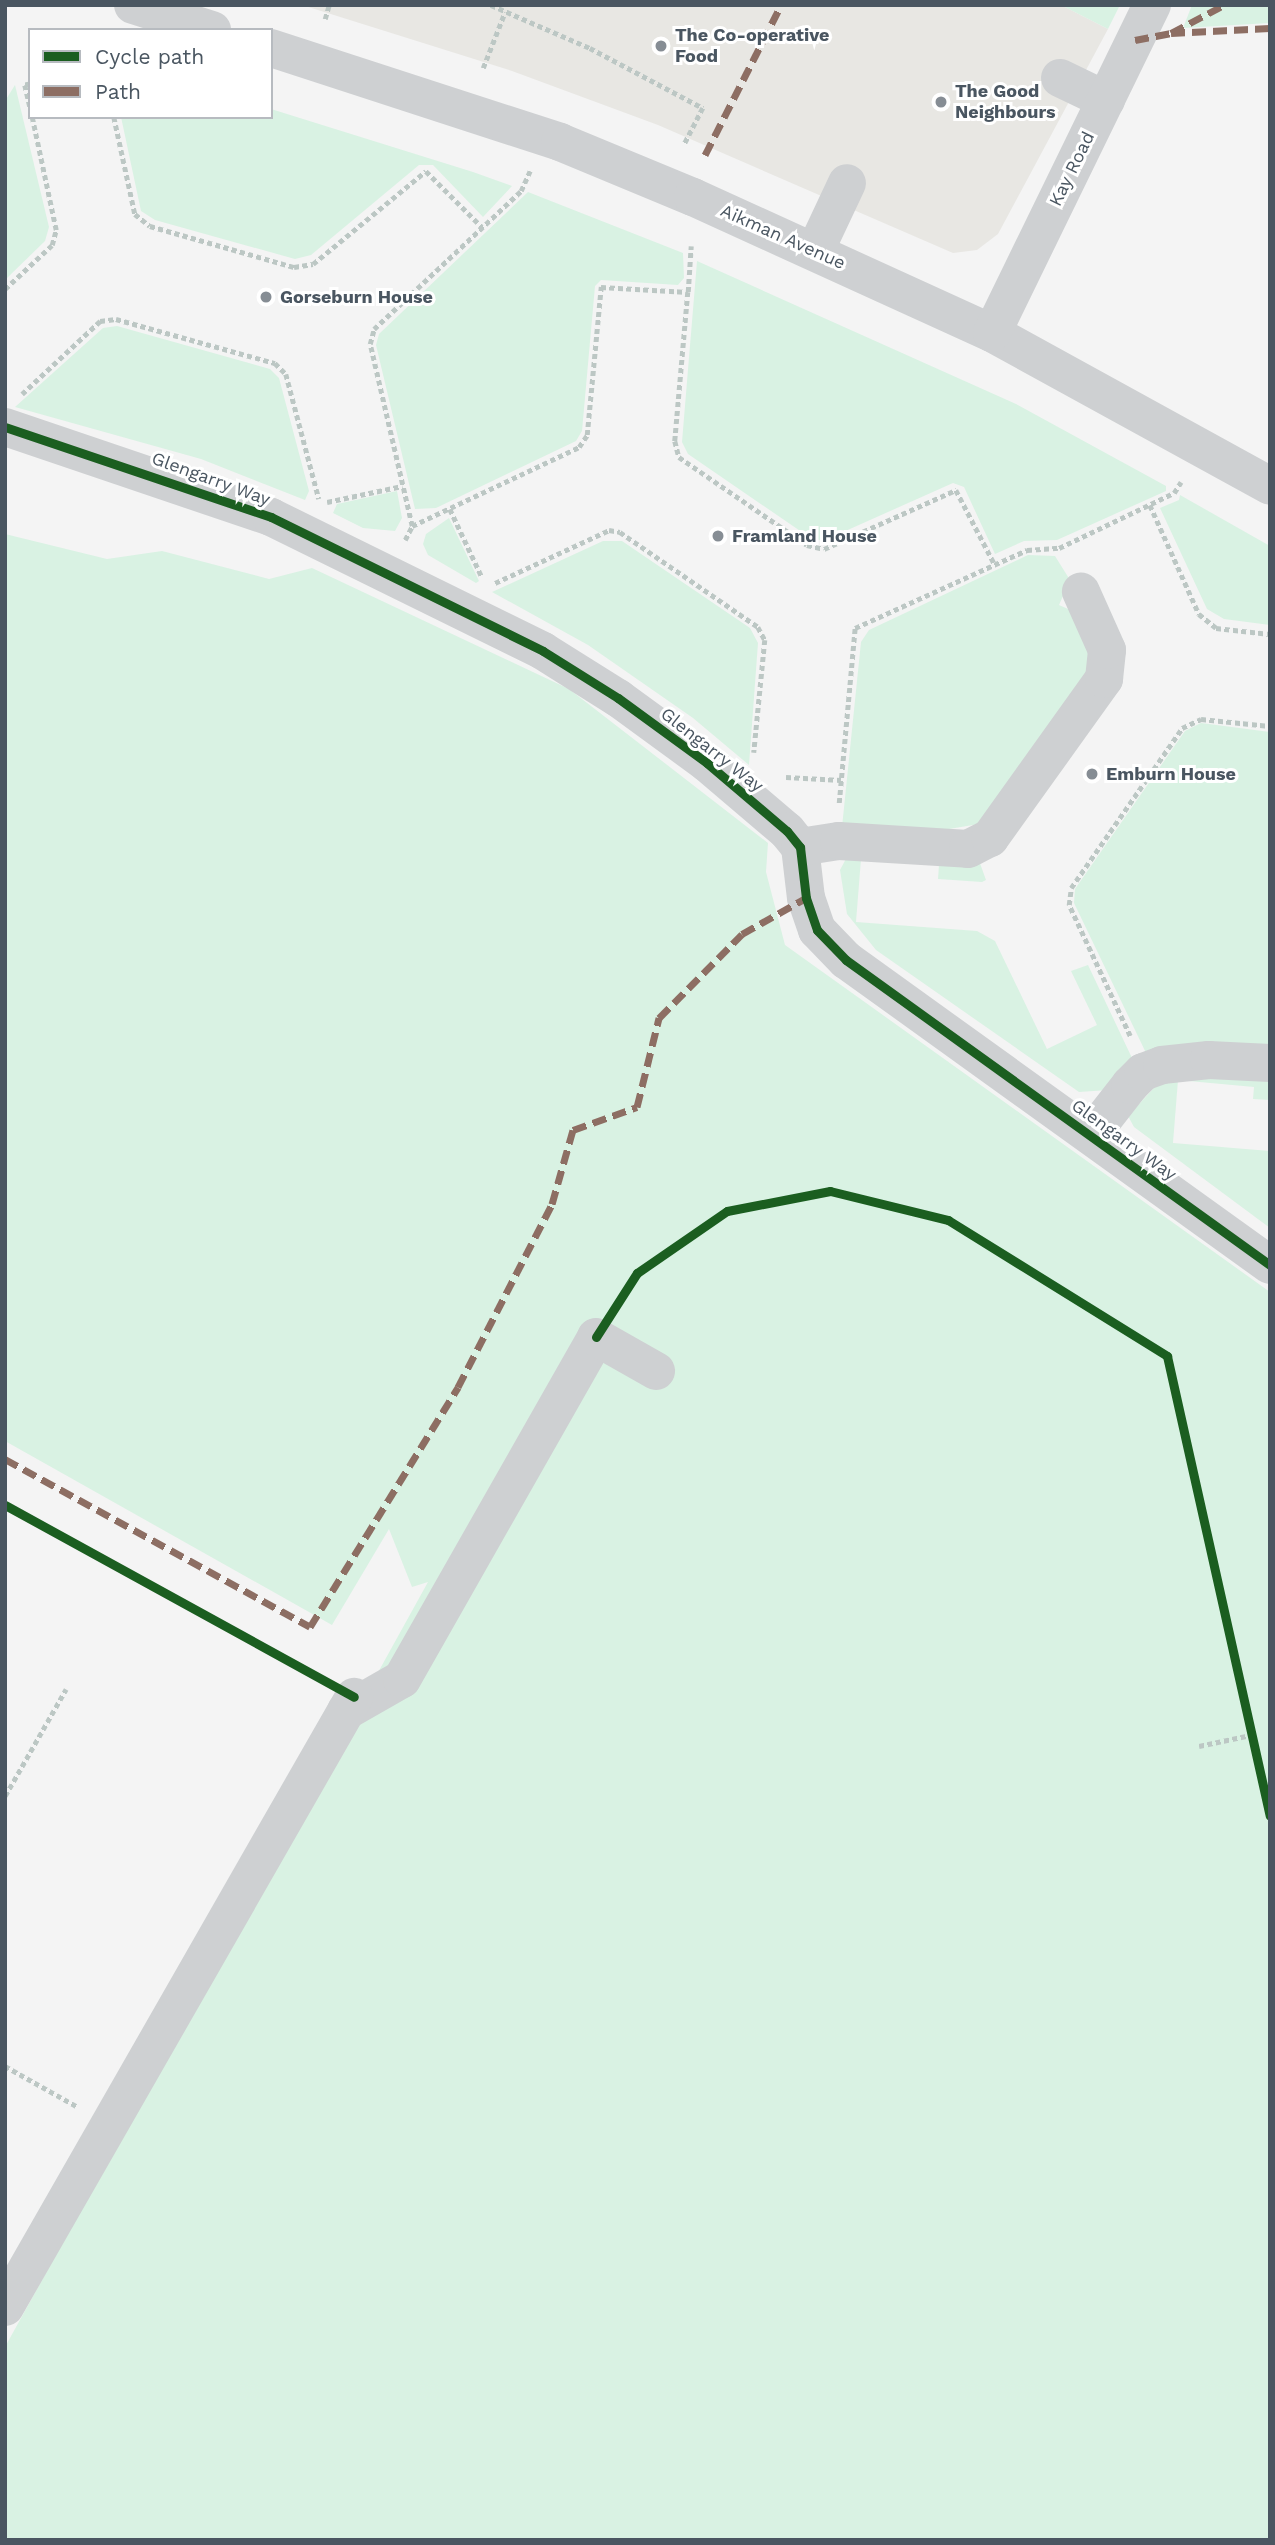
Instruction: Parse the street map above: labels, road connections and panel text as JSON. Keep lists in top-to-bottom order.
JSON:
{
  "streets": {
    "street": ["Kay Road", "Aikman Avenue", "Glengarry Way"]
  },
  "crossings": [
    ["Kay Road", "Aikman Avenue"]
  ],
  "places": [
    "The Co-operative Food",
    "The Good Neighbours",
    "Gorseburn House",
    "Framland House",
    "Emburn House"
  ],
  "legend": ["Cycle path", "Path"]
}
